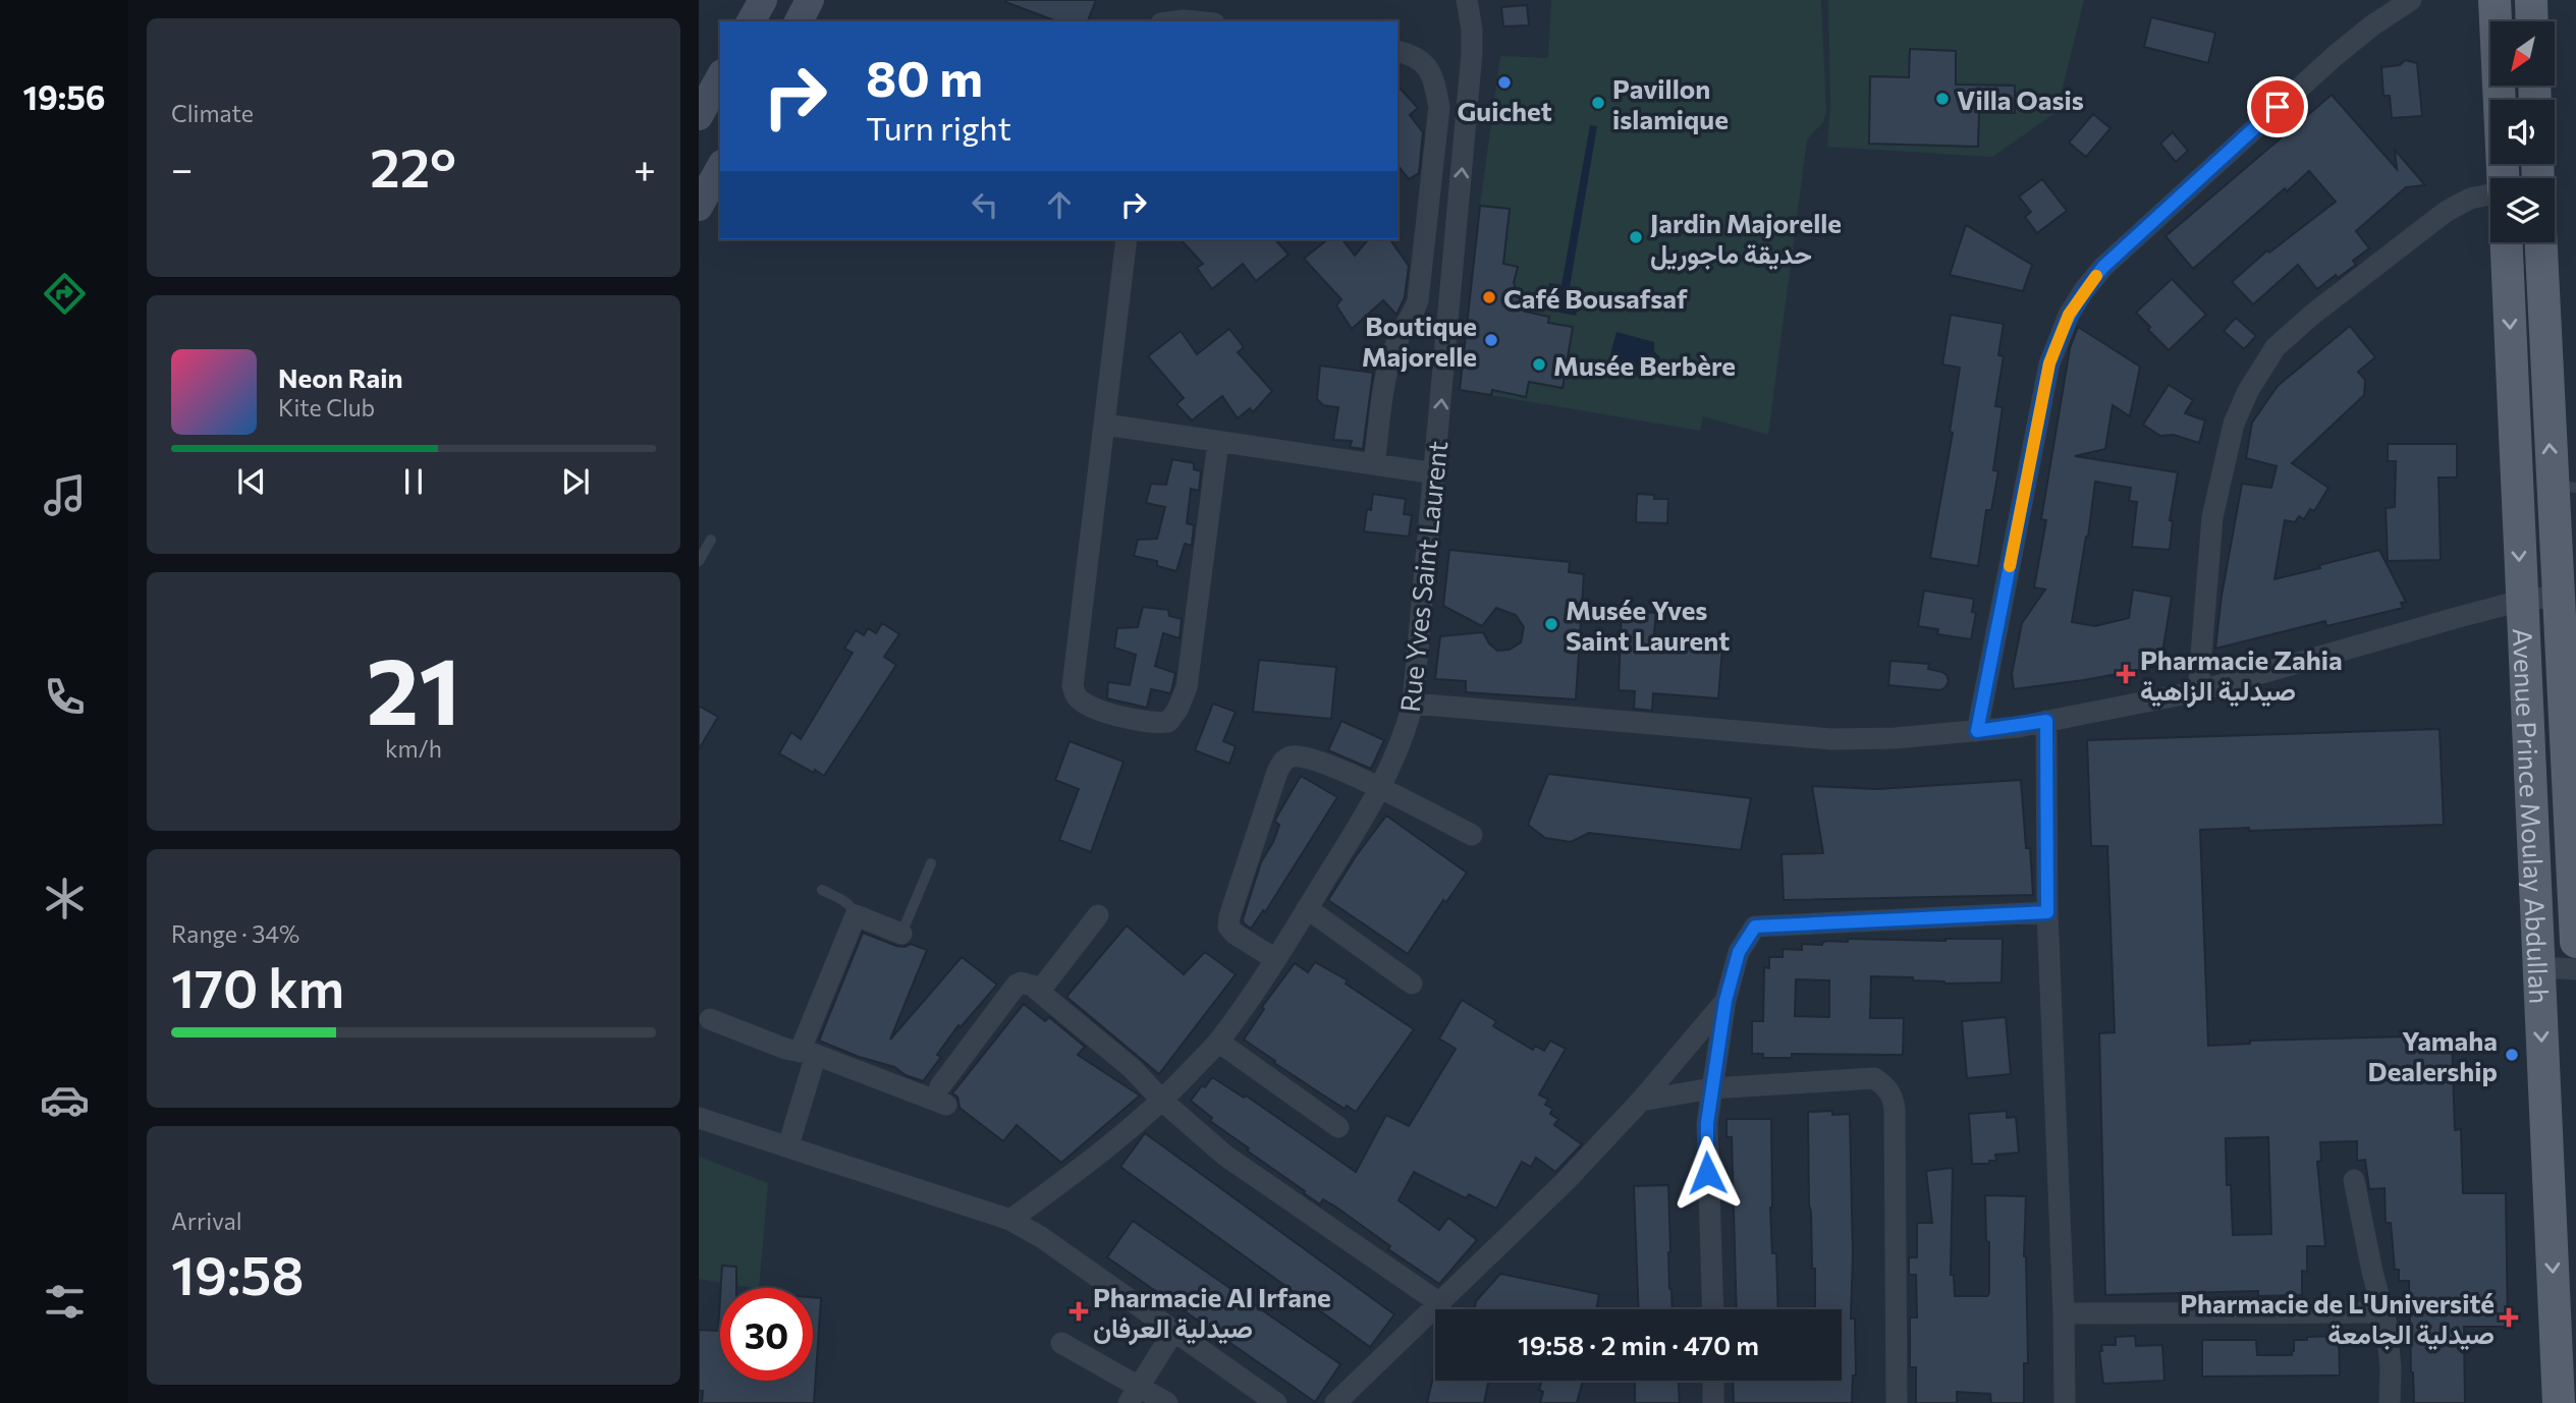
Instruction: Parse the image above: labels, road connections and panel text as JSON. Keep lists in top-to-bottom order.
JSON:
{
  "streets": {
    "main road": ["Avenue Prince Moulay Abdullah"],
    "street": ["Rue Yves Saint Laurent"]
  },
  "places": {
    "other": [
      "Guichet",
      "Villa Oasis",
      "Pavillon islamique",
      "Jardin Majorelle حديقة ماجوريل",
      "Café Bousafsaf",
      "Boutique Majorelle",
      "Musée Berbère",
      "Musée Yves Saint Laurent",
      "Yamaha Dealership"
    ],
    "health": ["Pharmacie Zahia صيدلية الزاهية", "Pharmacie Al Irfane صيدلية العرفان", "Pharmacie de L'Université صيدلية الجامعة"]
  },
  "north": "bottom left",
  "page": {
    "tabs": "19:56",
    "tile": [
      "Climate",
      ["21", "km/h"],
      ["Range · 34%", "170 km"],
      ["Arrival", "19:58"]
    ],
    "turn": ["80 m", "Turn right"],
    "heat": ["−", "22°", "+"],
    "song": ["Neon Rain", "Kite Club"],
    "limit": "30",
    "trip": "19:58 · 2 min · 470 m"
  }
}
